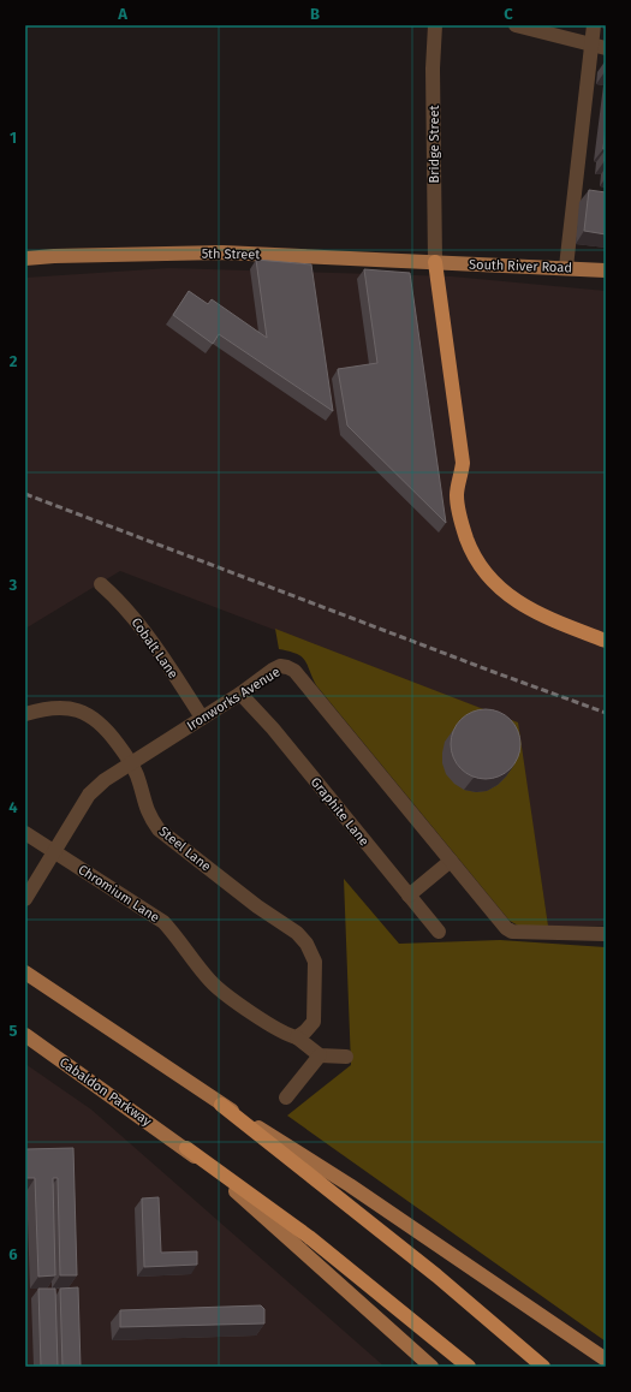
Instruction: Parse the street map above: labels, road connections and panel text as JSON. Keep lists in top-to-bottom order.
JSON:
{
  "streets": {
    "main road": ["5th Street", "South River Road", "Cabaldon Parkway"],
    "street": [
      "Bridge Street",
      "Cobalt Lane",
      "Ironworks Avenue",
      "Graphite Lane",
      "Steel Lane",
      "Chromium Lane"
    ]
  },
  "crossings": [
    ["Bridge Street", "5th Street"],
    ["Bridge Street", "South River Road"],
    ["5th Street", "South River Road"],
    ["Cobalt Lane", "Ironworks Avenue"],
    ["Ironworks Avenue", "Graphite Lane"],
    ["Ironworks Avenue", "Steel Lane"],
    ["Ironworks Avenue", "Chromium Lane"],
    ["Steel Lane", "Chromium Lane"]
  ],
  "grid": {
    "columns": ["A", "B", "C"],
    "rows": [
      "1",
      "2",
      "3",
      "4",
      "5",
      "6"
    ]
  }
}
